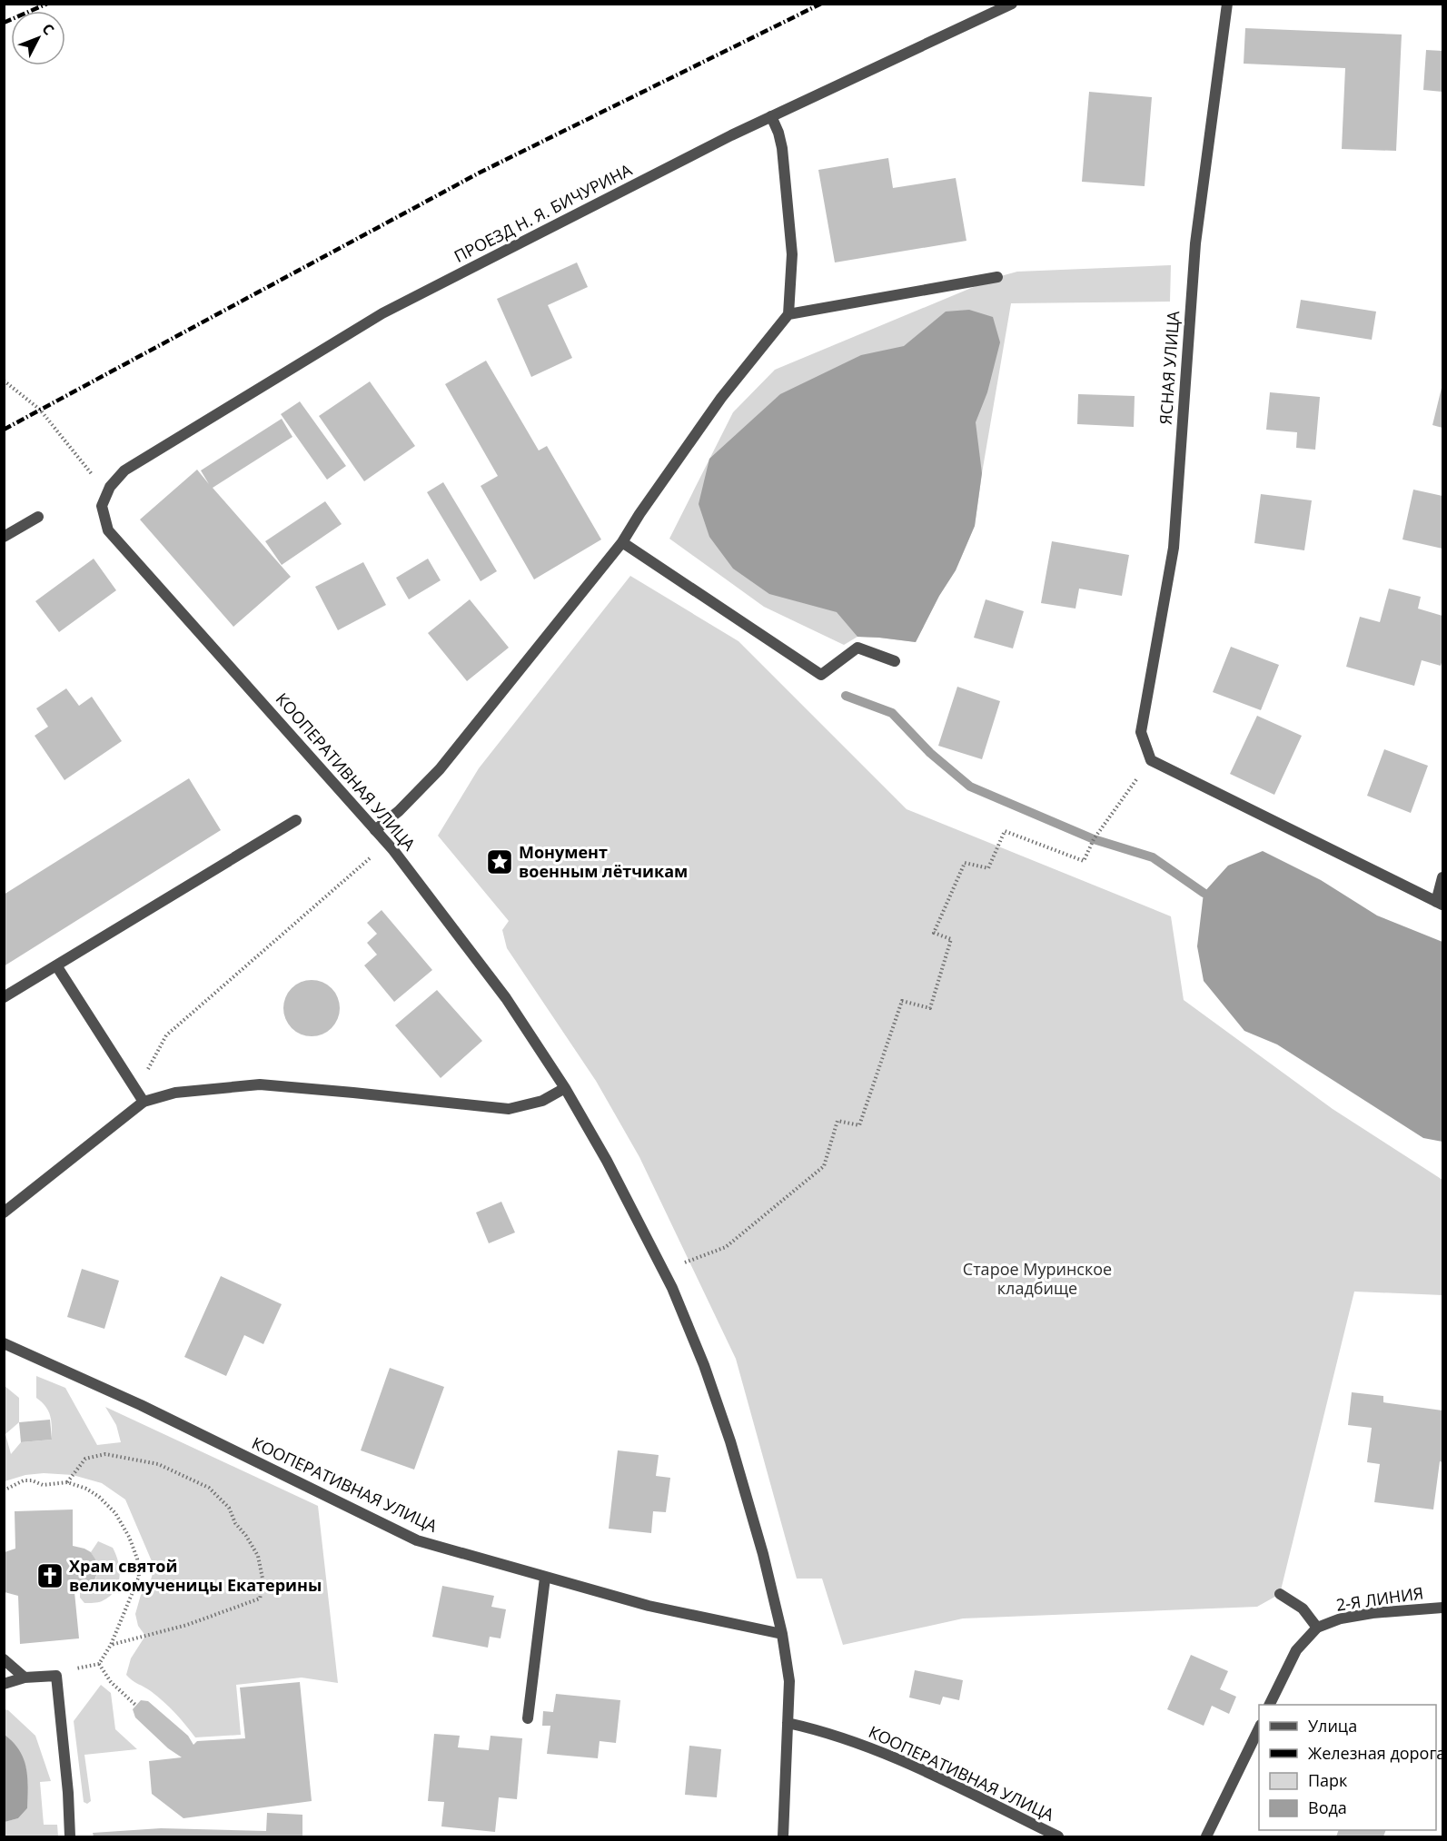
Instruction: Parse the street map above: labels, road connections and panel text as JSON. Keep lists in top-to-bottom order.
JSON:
{
  "streets": {
    "street": [
      "ПРОЕЗД Н. Я. БИЧУРИНА",
      "ЯСНАЯ УЛИЦА",
      "КООПЕРАТИВНАЯ УЛИЦА",
      "2-Я ЛИНИЯ"
    ]
  },
  "crossings": [
    ["ПРОЕЗД Н. Я. БИЧУРИНА", "КООПЕРАТИВНАЯ УЛИЦА"]
  ],
  "parks": ["Старое Муринское кладбище"],
  "places": {
    "place": ["Монумент военным лётчикам"],
    "church": ["Храм святой великомученицы Екатерины"]
  },
  "legend": [
    "Улица",
    "Железная дорога",
    "Парк",
    "Вода"
  ],
  "north": "top right"
}
